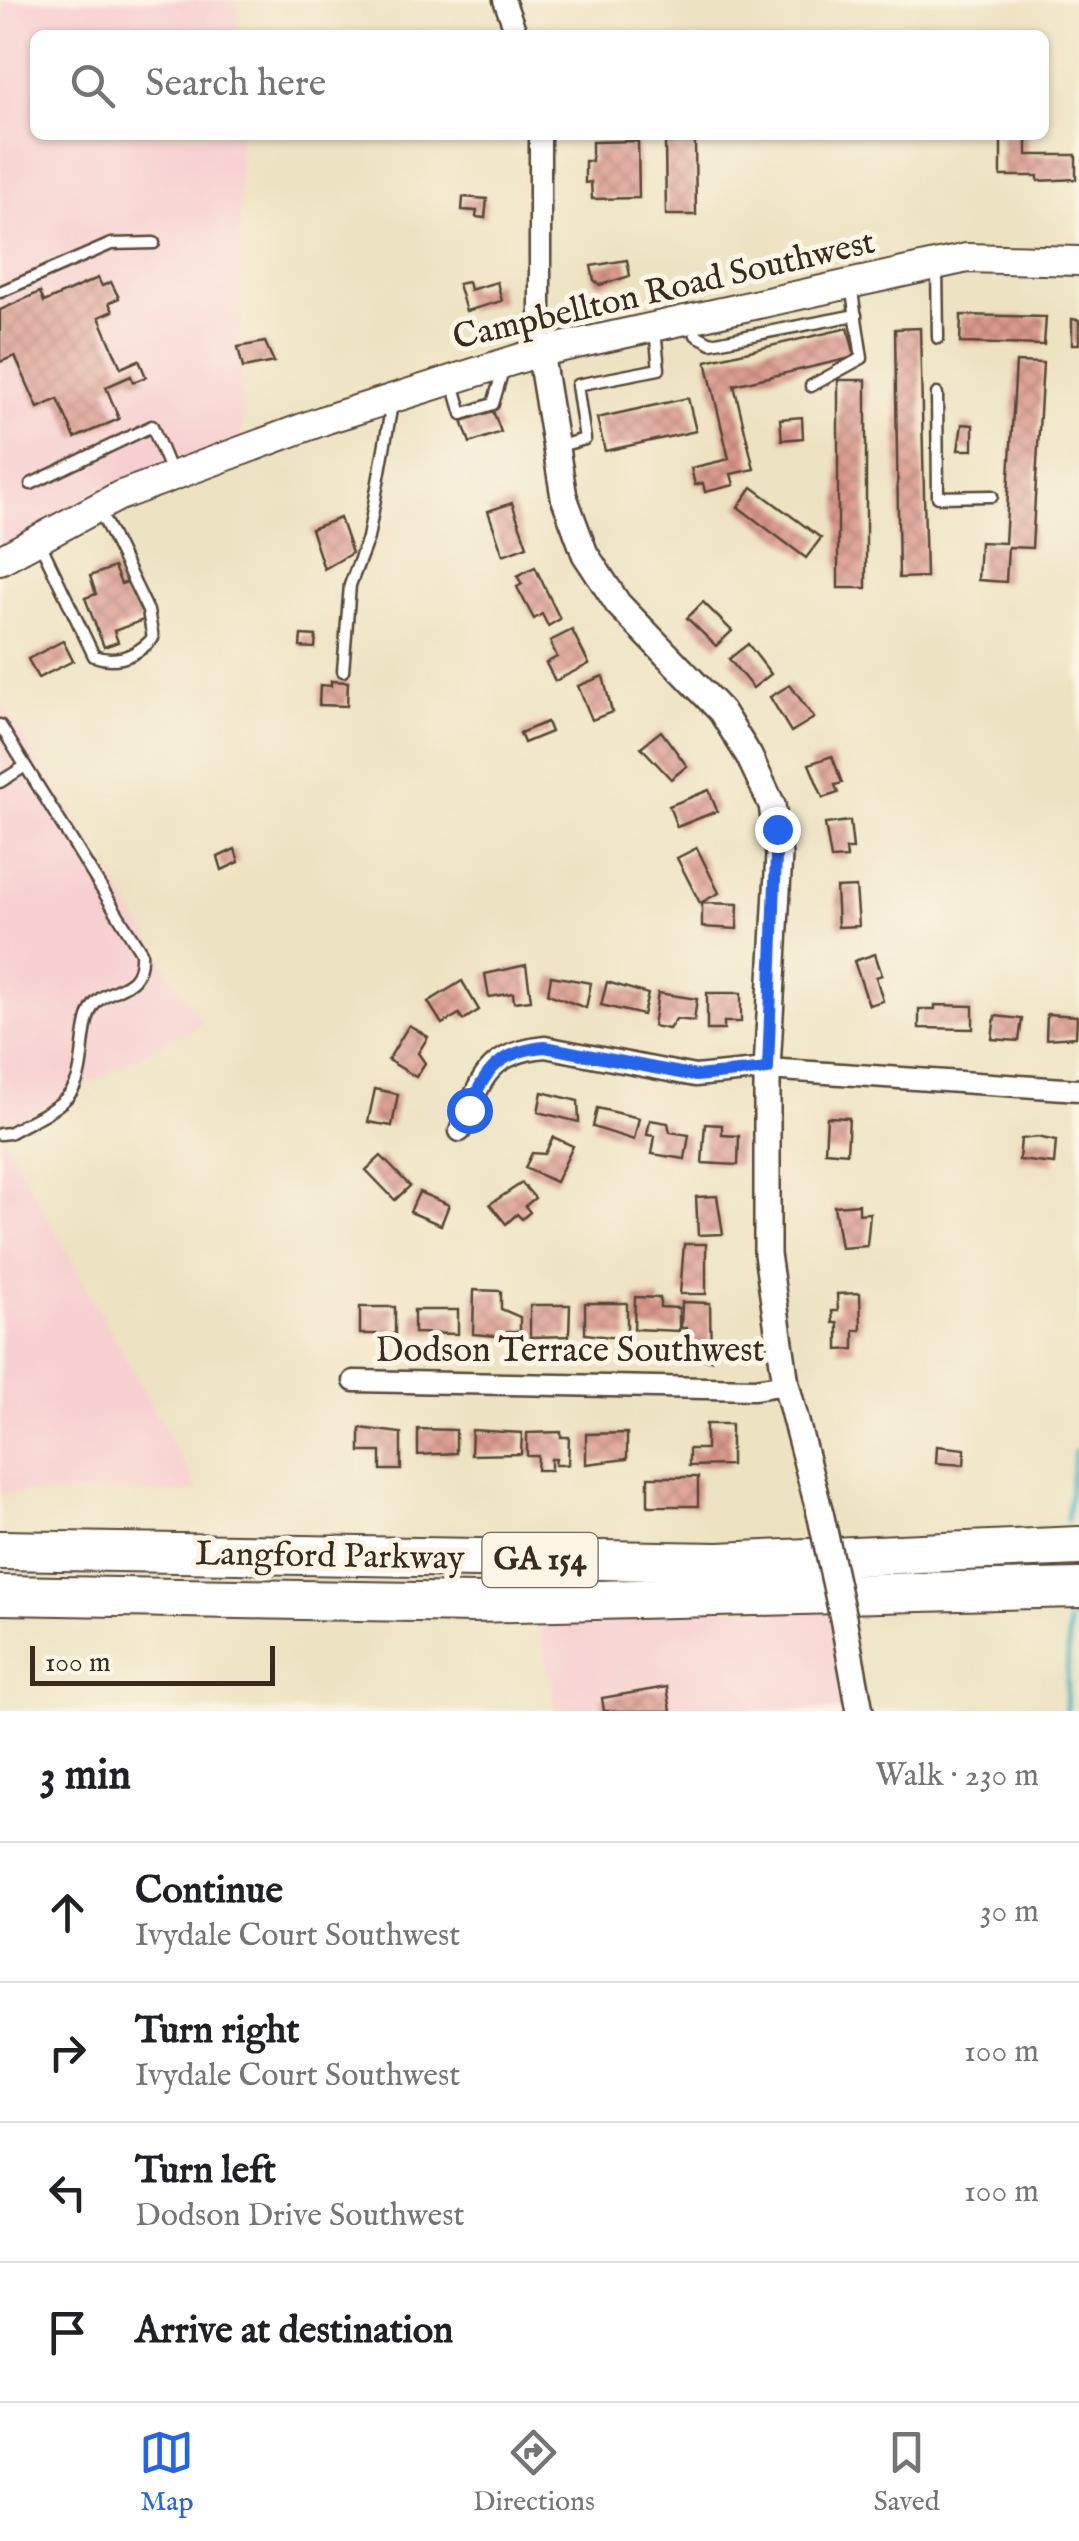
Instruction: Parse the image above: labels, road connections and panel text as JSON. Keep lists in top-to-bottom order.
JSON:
{
  "streets": {
    "highway": ["Langford Parkway", "GA 154"],
    "main road": ["Campbellton Road Southwest"],
    "street": ["Dodson Terrace Southwest"]
  },
  "scale_bar": "100 m",
  "page": {
    "search": "Search here",
    "scale": "100 m",
    "heading": ["3 min", "Walk · 230 m"],
    "list": [
      ["Continue", "Ivydale Court Southwest", "30 m"],
      ["Turn right", "Ivydale Court Southwest", "100 m"],
      ["Turn left", "Dodson Drive Southwest", "100 m"],
      "Arrive at destination"
    ],
    "nav": ["Map", "Directions", "Saved"]
  }
}
